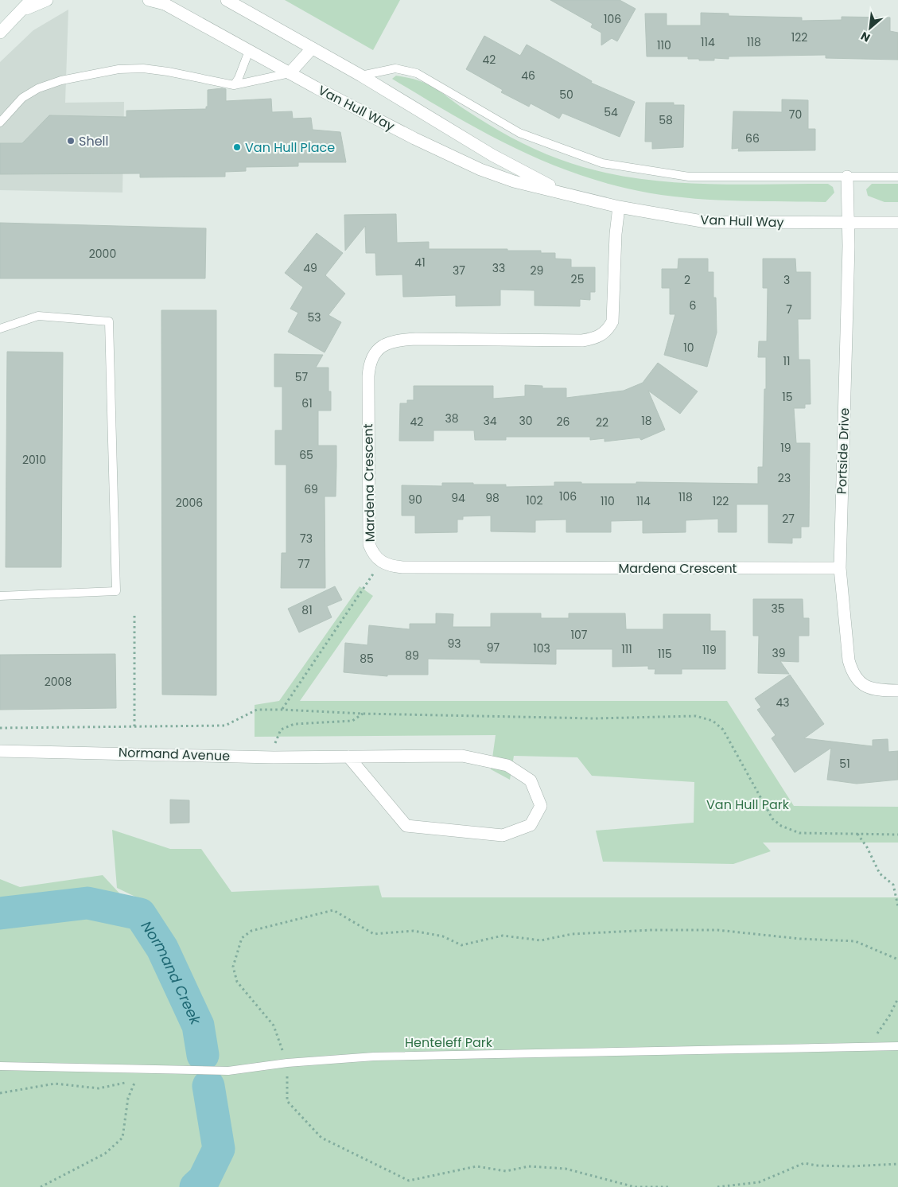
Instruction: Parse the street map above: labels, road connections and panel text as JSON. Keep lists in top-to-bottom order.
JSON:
{
  "streets": {
    "street": [
      "Van Hull Way",
      "Portside Drive",
      "Mardena Crescent",
      "Normand Avenue"
    ]
  },
  "crossings": [
    ["Van Hull Way", "Portside Drive"],
    ["Van Hull Way", "Mardena Crescent"],
    ["Portside Drive", "Mardena Crescent"]
  ],
  "water": ["Normand Creek"],
  "parks": ["Van Hull Park", "Henteleff Park"],
  "places": ["Shell", "Van Hull Place"],
  "house_numbers": [
    "106",
    "122",
    "114",
    "118",
    "110",
    "42",
    "46",
    "50",
    "54",
    "70",
    "58",
    "66",
    "2000",
    "41",
    "49",
    "33",
    "37",
    "29",
    "25",
    "2",
    "3",
    "6",
    "7",
    "53",
    "10",
    "11",
    "57",
    "15",
    "61",
    "38",
    "34",
    "30",
    "18",
    "42",
    "26",
    "22",
    "19",
    "65",
    "2010",
    "23",
    "69",
    "106",
    "118",
    "94",
    "98",
    "90",
    "102",
    "110",
    "114",
    "122",
    "2006",
    "27",
    "73",
    "77",
    "35",
    "81",
    "107",
    "93",
    "97",
    "103",
    "111",
    "119",
    "39",
    "115",
    "89",
    "85",
    "2008",
    "43",
    "51"
  ],
  "north": "bottom left"
}
